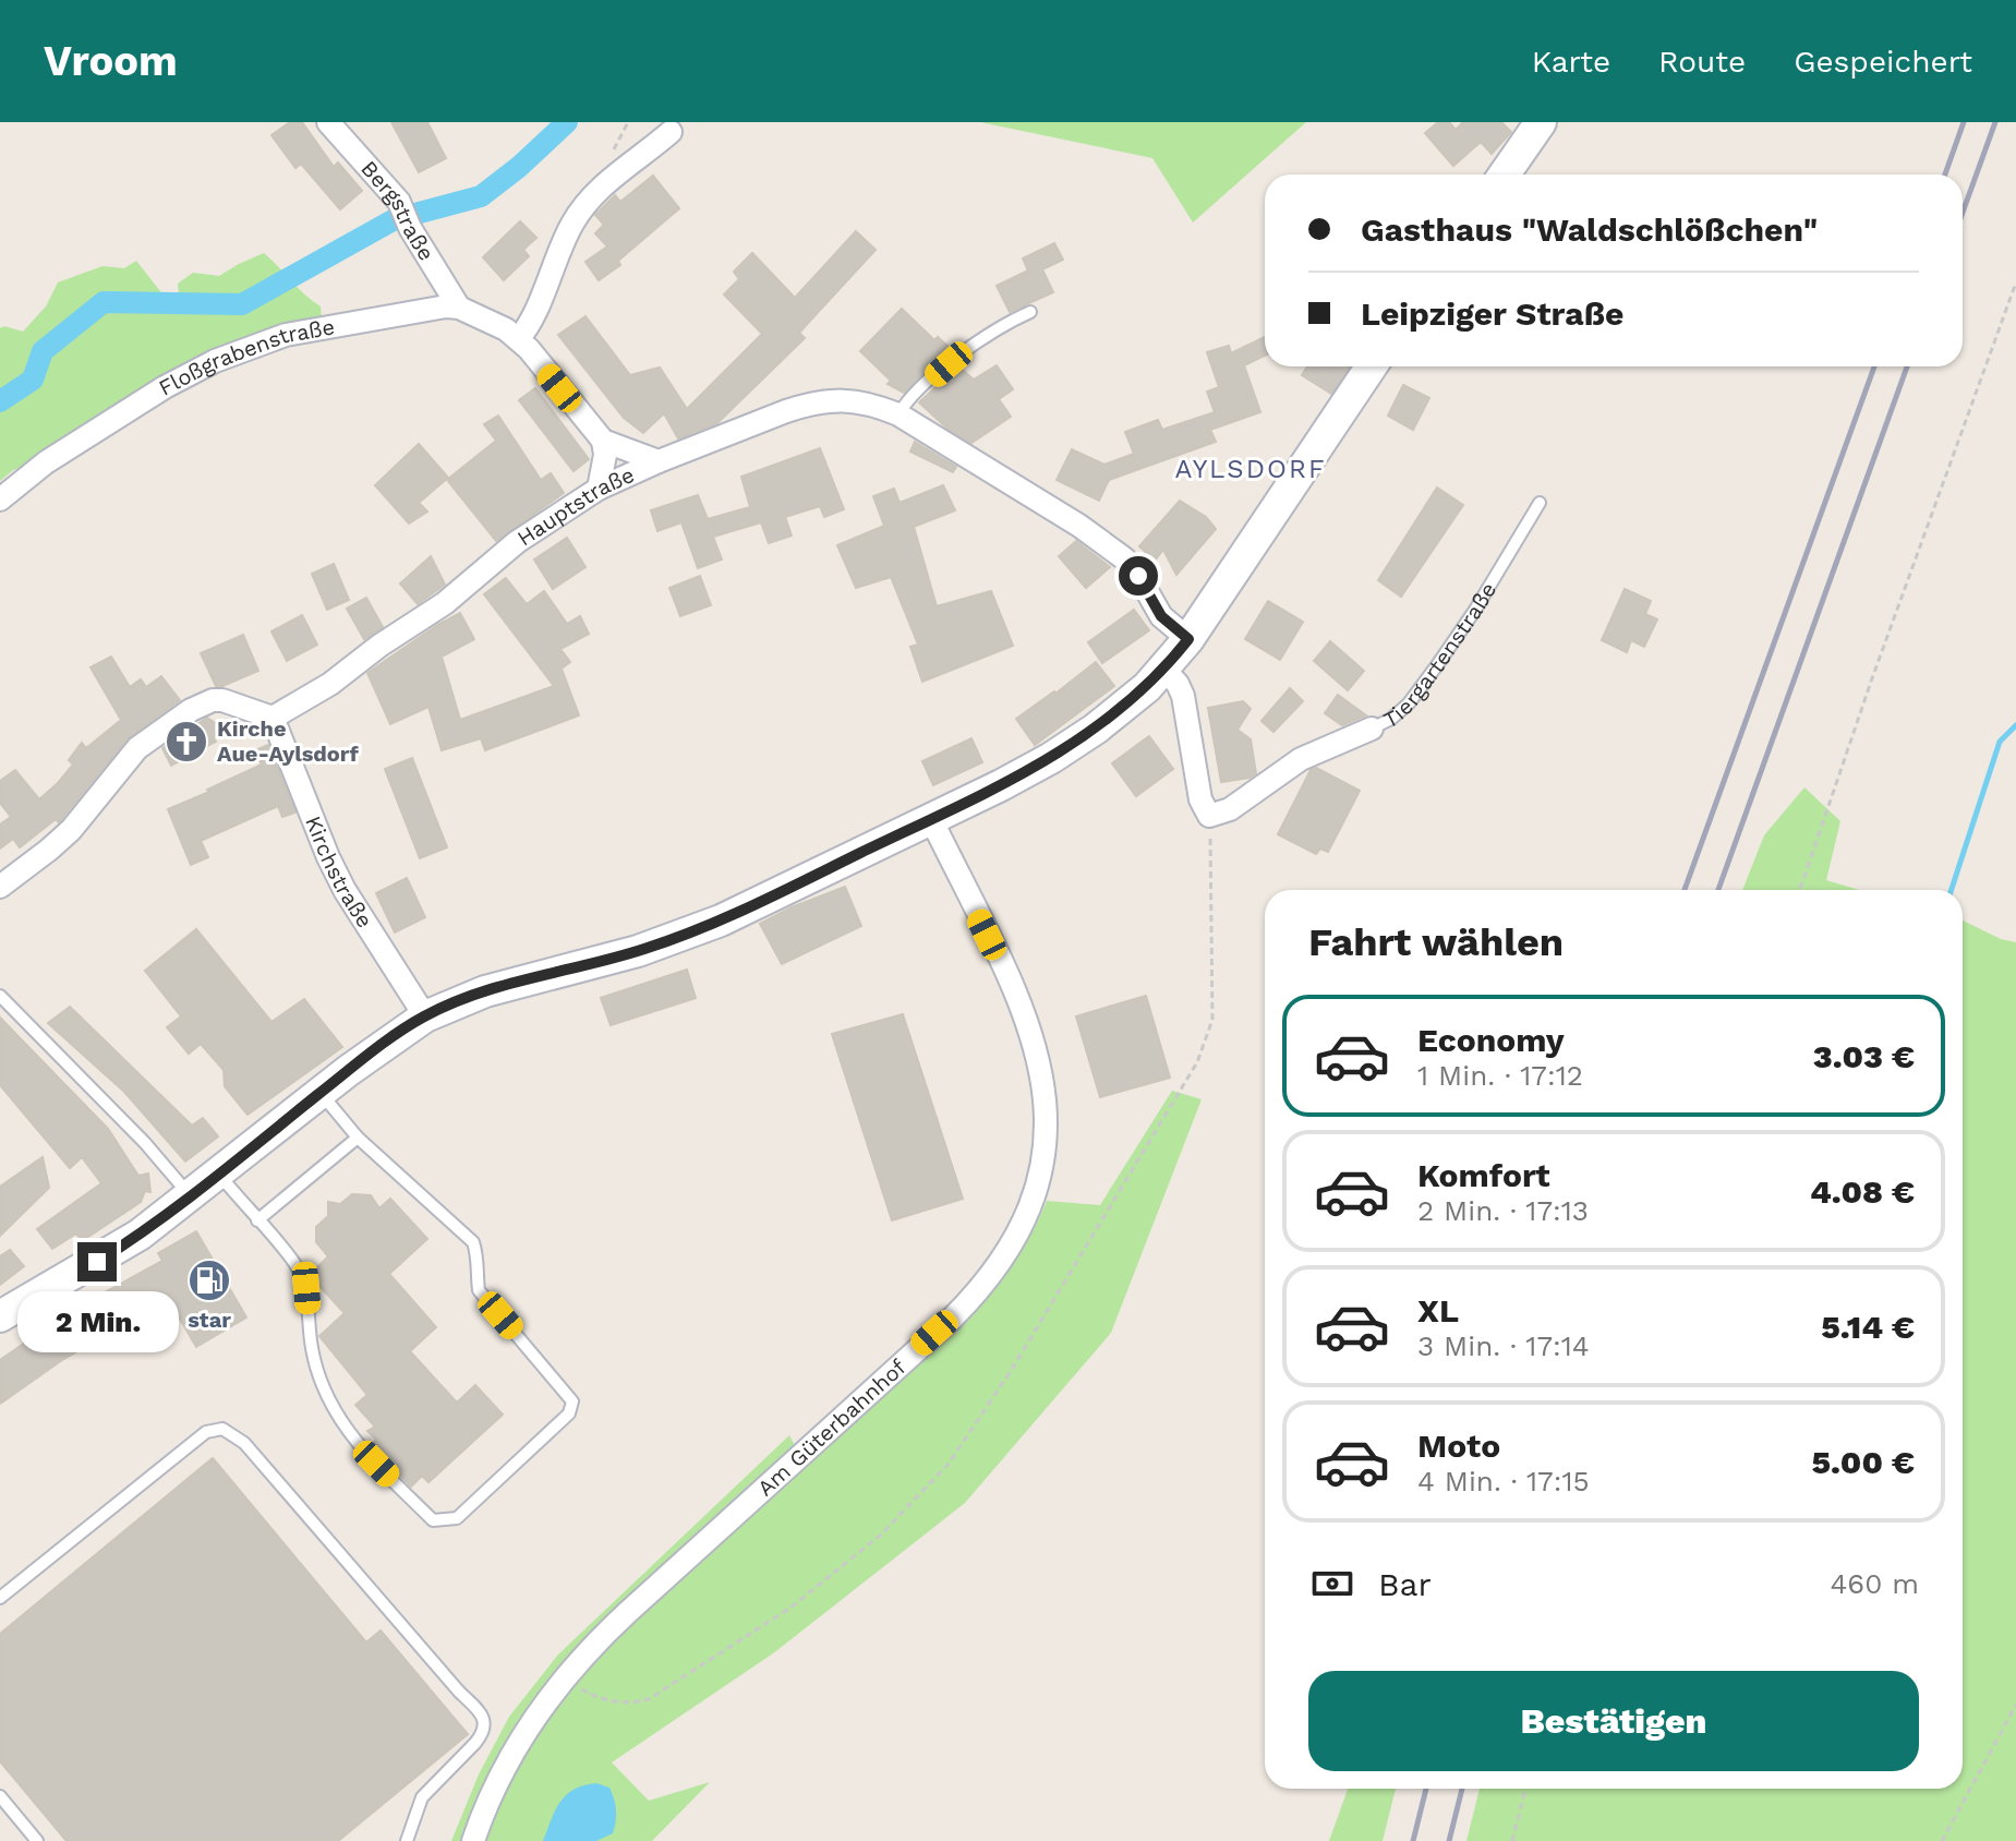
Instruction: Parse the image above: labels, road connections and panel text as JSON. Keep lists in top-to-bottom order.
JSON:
{
  "streets": {
    "street": [
      "Bergstraße",
      "Floßgrabenstraße",
      "Hauptstraße",
      "Tiergartenstraße",
      "Kirchstraße",
      "Am Güterbahnhof"
    ]
  },
  "crossings": [
    ["Bergstraße", "Floßgrabenstraße"],
    ["Hauptstraße", "Kirchstraße"]
  ],
  "districts": ["AYLSDORF"],
  "places": {
    "church": ["Kirche Aue-Aylsdorf"],
    "fuel station": ["star"]
  },
  "page": {
    "header": "Vroom",
    "nav": ["Karte", "Route", "Gespeichert"],
    "banner": ["Gasthaus \"Waldschlößchen\"", "Leipziger Straße"],
    "heading": "Fahrt wählen",
    "list": [
      {
        "name": "Economy",
        "note": "1 Min. · 17:12",
        "value": "3.03 €"
      },
      {
        "name": "Komfort",
        "note": "2 Min. · 17:13",
        "value": "4.08 €"
      },
      {
        "name": "XL",
        "note": "3 Min. · 17:14",
        "value": "5.14 €"
      },
      {
        "name": "Moto",
        "note": "4 Min. · 17:15",
        "value": "5.00 €"
      }
    ],
    "bubble": "2 Min.",
    "pay": ["Bar", "460 m"],
    "buttons": "Bestätigen"
  }
}
